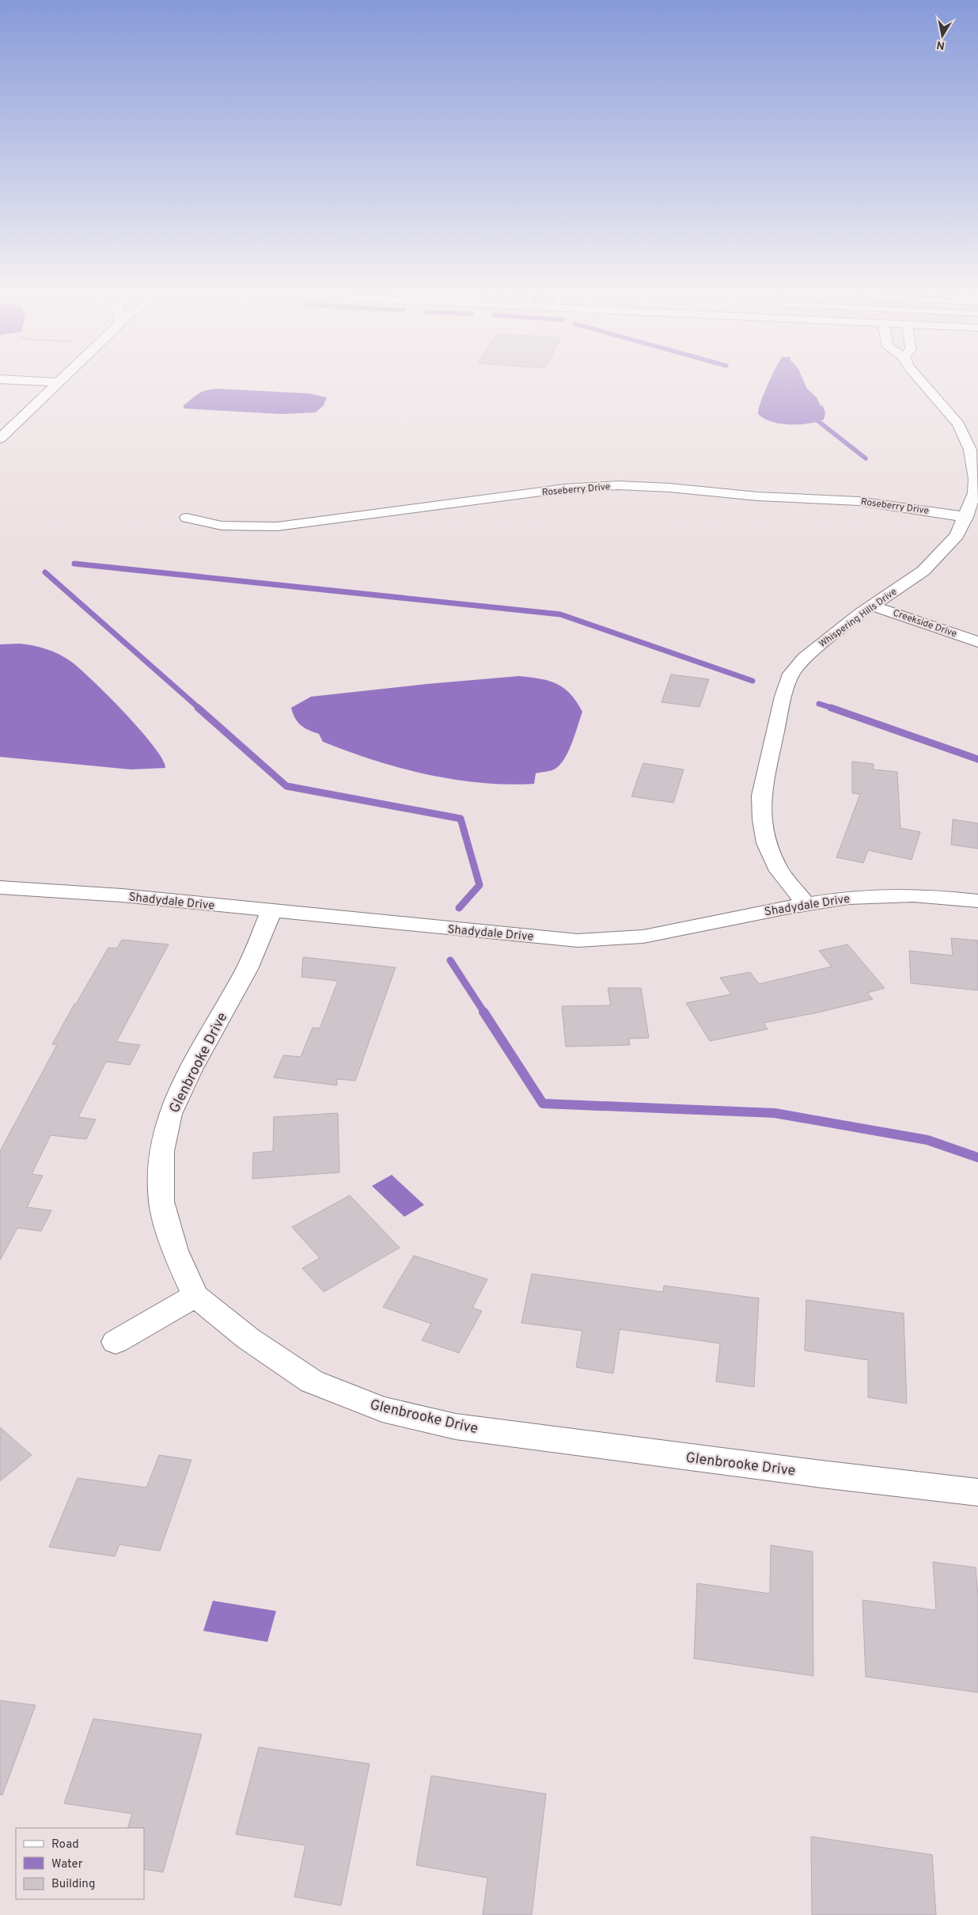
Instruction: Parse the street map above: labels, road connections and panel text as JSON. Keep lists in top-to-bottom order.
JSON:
{
  "streets": {
    "street": [
      "Roseberry Drive",
      "Whispering Hills Drive",
      "Creekside Drive",
      "Shadydale Drive",
      "Glenbrooke Drive"
    ]
  },
  "crossings": [
    ["Roseberry Drive", "Whispering Hills Drive"],
    ["Whispering Hills Drive", "Creekside Drive"],
    ["Whispering Hills Drive", "Shadydale Drive"],
    ["Shadydale Drive", "Glenbrooke Drive"]
  ],
  "legend": ["Road", "Water", "Building"],
  "north": "bottom"
}
